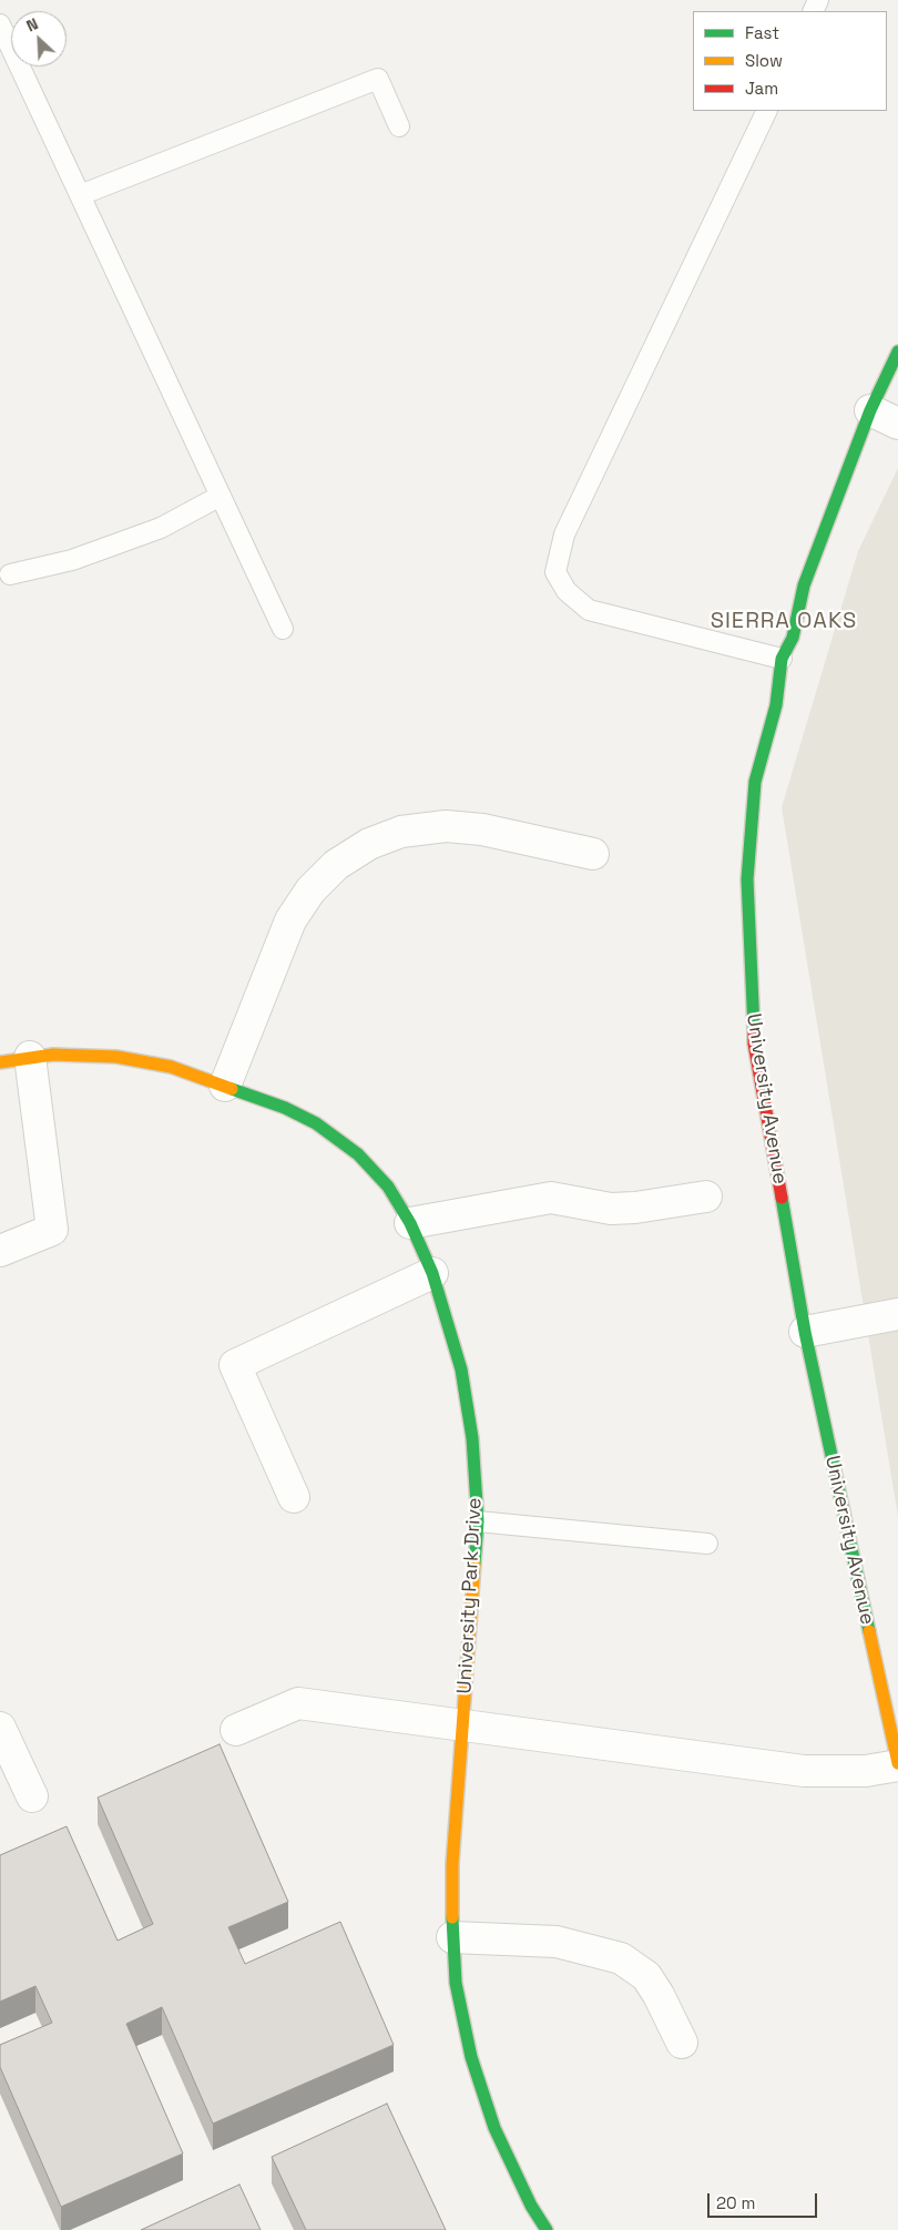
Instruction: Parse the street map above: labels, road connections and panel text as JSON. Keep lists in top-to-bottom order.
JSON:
{
  "streets": {
    "street": ["University Avenue", "University Park Drive"]
  },
  "districts": ["SIERRA OAKS"],
  "legend": ["Fast", "Slow", "Jam"],
  "scale_bar": "20 m",
  "north": "top left"
}
